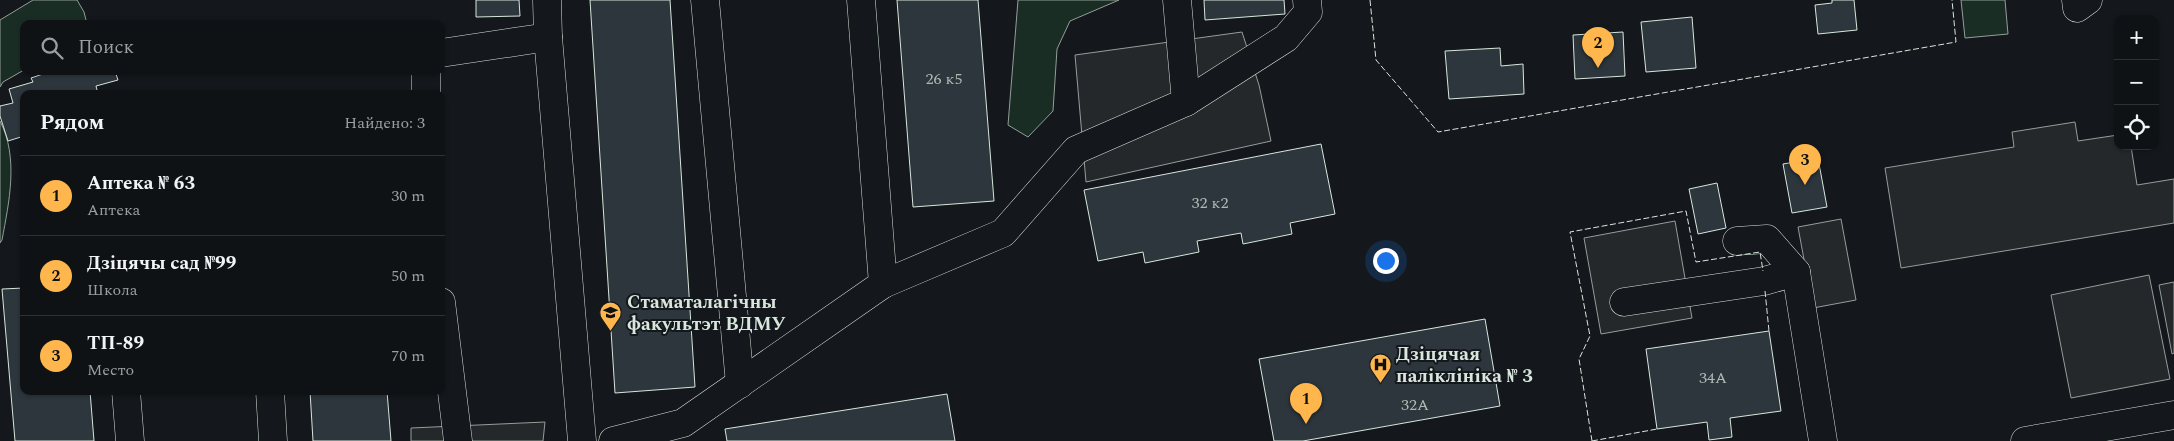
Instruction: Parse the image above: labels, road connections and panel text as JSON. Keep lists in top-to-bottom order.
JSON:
{
  "places": {
    "school or university": ["Стаматалагічны факультэт ВДМУ"],
    "hospital": ["Дзіцячая паліклініка № 3"]
  },
  "house_numbers": [
    "26 к5",
    "32 к2",
    "34А",
    "32А"
  ],
  "page": {
    "map_buttons": ["+", "−"],
    "search": "Поиск",
    "pins": ["2", "3", "1"],
    "heading": ["Рядом", "Найдено: 3"],
    "list": [
      {
        "mark": "1",
        "name": "Аптека № 63",
        "note": "Аптека",
        "value": "30 m"
      },
      {
        "mark": "2",
        "name": "Дзіцячы сад №99",
        "note": "Школа",
        "value": "50 m"
      },
      {
        "mark": "3",
        "name": "ТП-89",
        "note": "Место",
        "value": "70 m"
      }
    ]
  }
}
